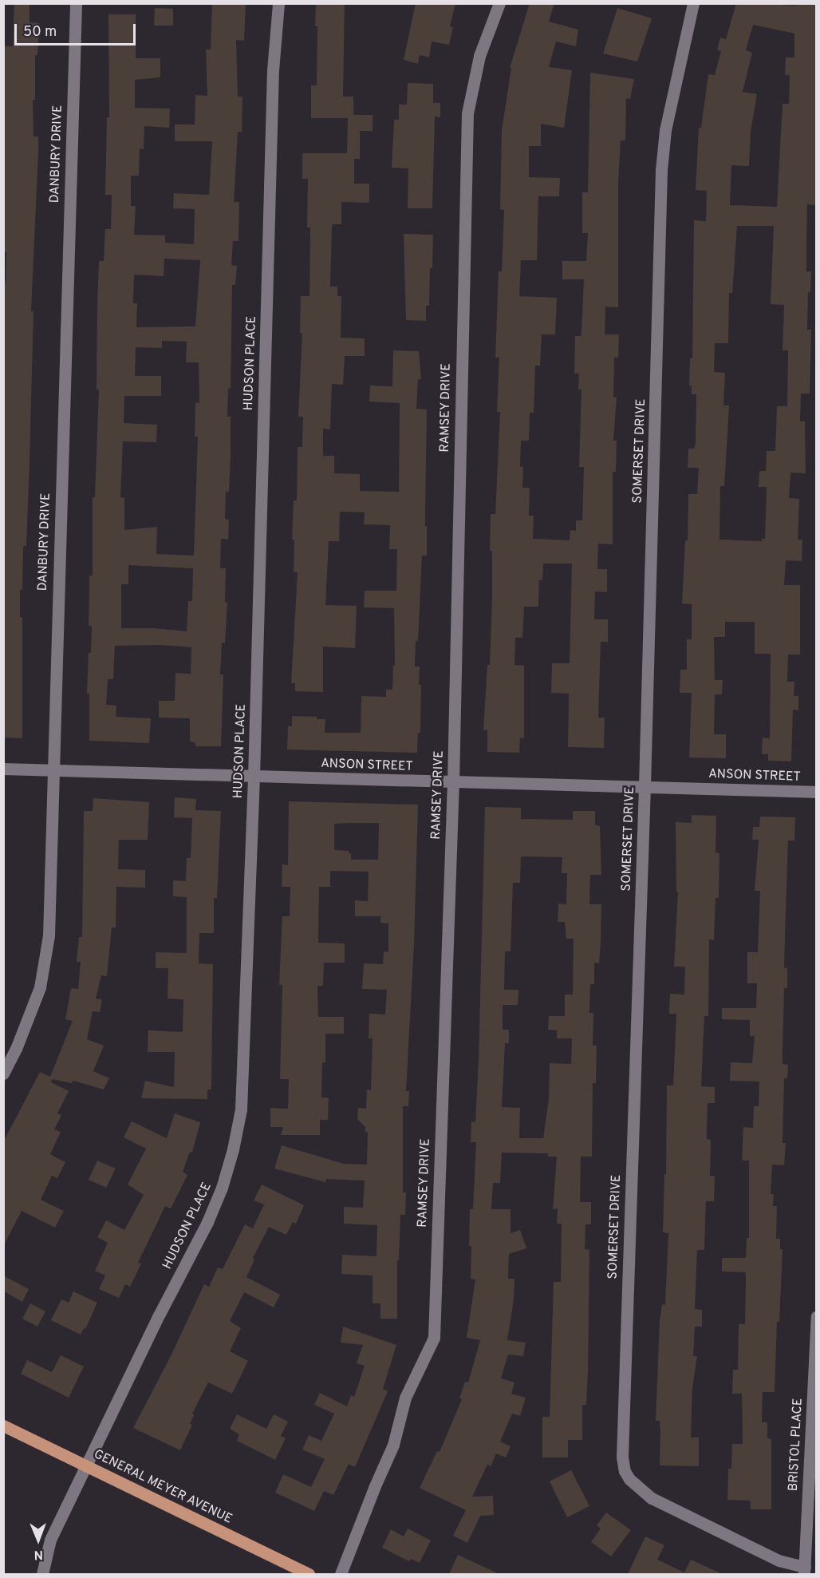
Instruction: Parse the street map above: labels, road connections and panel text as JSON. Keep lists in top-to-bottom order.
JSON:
{
  "streets": {
    "main road": ["GENERAL MEYER AVENUE"],
    "street": [
      "DANBURY DRIVE",
      "HUDSON PLACE",
      "RAMSEY DRIVE",
      "SOMERSET DRIVE",
      "ANSON STREET",
      "BRISTOL PLACE"
    ]
  },
  "crossings": [
    ["DANBURY DRIVE", "ANSON STREET"],
    ["HUDSON PLACE", "ANSON STREET"],
    ["HUDSON PLACE", "GENERAL MEYER AVENUE"],
    ["RAMSEY DRIVE", "ANSON STREET"],
    ["SOMERSET DRIVE", "ANSON STREET"],
    ["SOMERSET DRIVE", "BRISTOL PLACE"]
  ],
  "scale_bar": "50 m",
  "north": "bottom"
}
